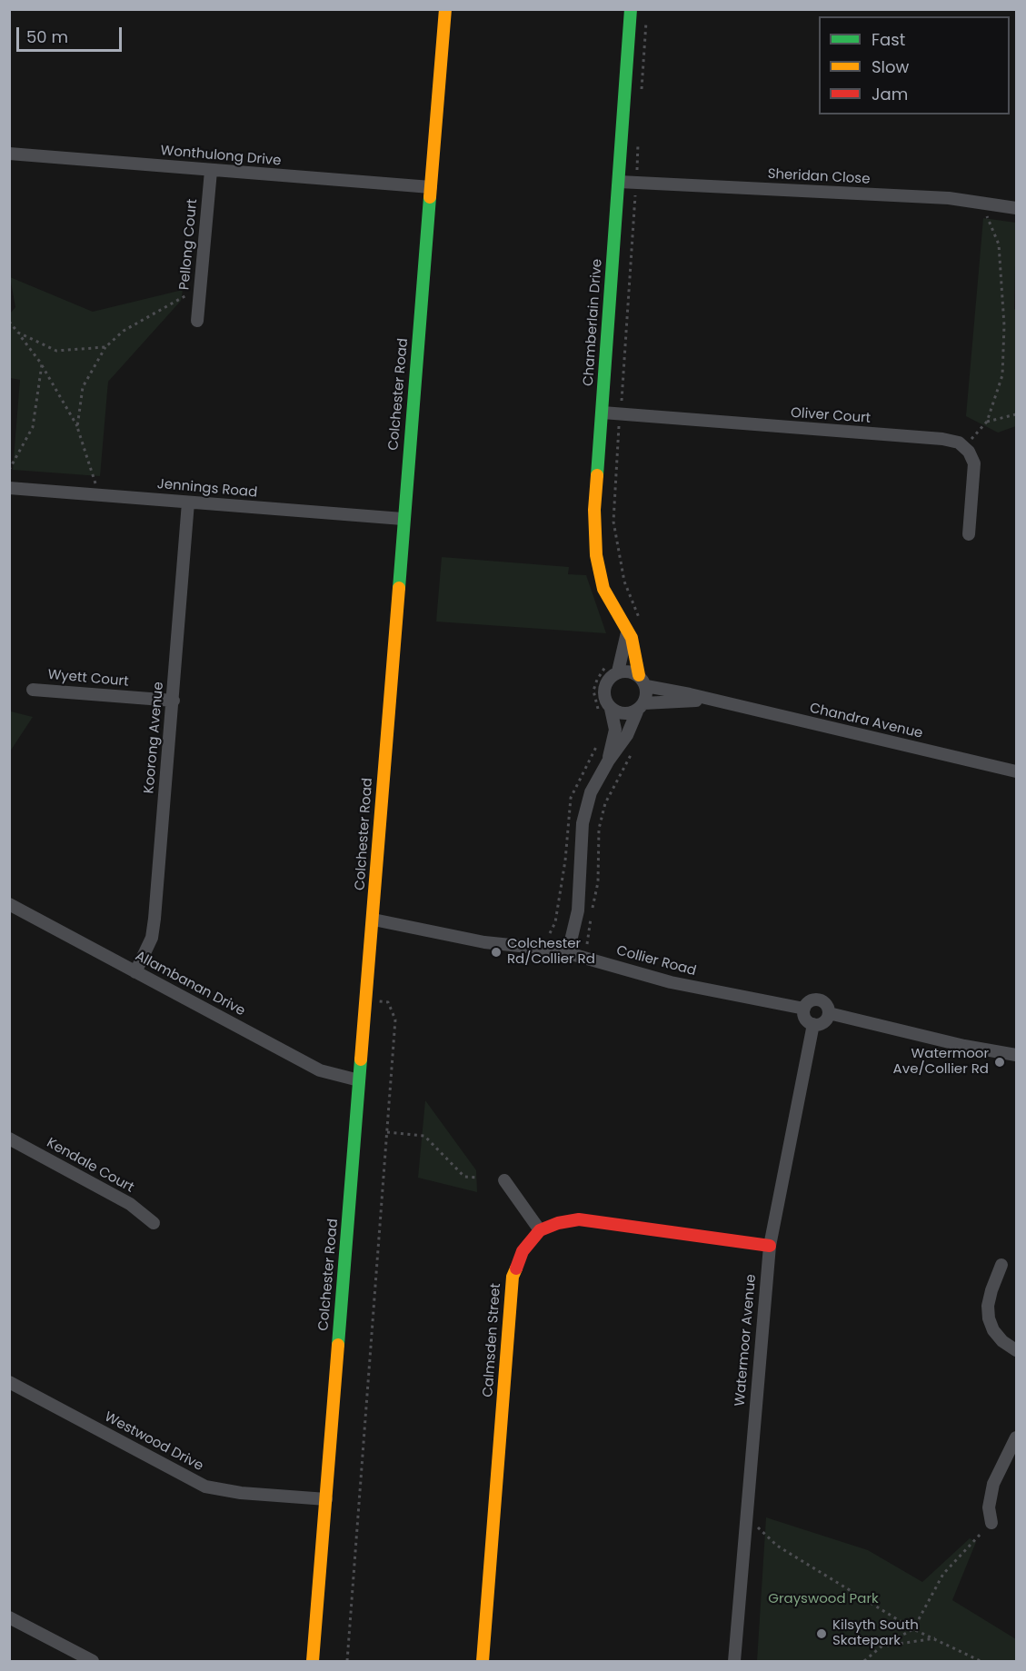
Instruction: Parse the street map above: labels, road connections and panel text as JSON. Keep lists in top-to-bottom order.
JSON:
{
  "streets": {
    "main road": ["Chamberlain Drive", "Colchester Road", "Calmsden Street"],
    "street": [
      "Wonthulong Drive",
      "Sheridan Close",
      "Pellong Court",
      "Oliver Court",
      "Jennings Road",
      "Wyett Court",
      "Chandra Avenue",
      "Koorong Avenue",
      "Collier Road",
      "Allambanan Drive",
      "Kendale Court",
      "Watermoor Avenue",
      "Westwood Drive"
    ]
  },
  "crossings": [
    ["Wonthulong Drive", "Pellong Court"],
    ["Wonthulong Drive", "Colchester Road"],
    ["Sheridan Close", "Chamberlain Drive"],
    ["Chamberlain Drive", "Oliver Court"],
    ["Chamberlain Drive", "Chandra Avenue"],
    ["Colchester Road", "Jennings Road"],
    ["Colchester Road", "Collier Road"],
    ["Colchester Road", "Allambanan Drive"],
    ["Colchester Road", "Westwood Drive"],
    ["Jennings Road", "Koorong Avenue"],
    ["Wyett Court", "Koorong Avenue"],
    ["Koorong Avenue", "Allambanan Drive"],
    ["Collier Road", "Watermoor Avenue"]
  ],
  "parks": ["Grayswood Park"],
  "places": ["Colchester Rd/Collier Rd", "Watermoor Ave/Collier Rd", "Kilsyth South Skatepark"],
  "legend": ["Fast", "Slow", "Jam"],
  "scale_bar": "50 m"
}
